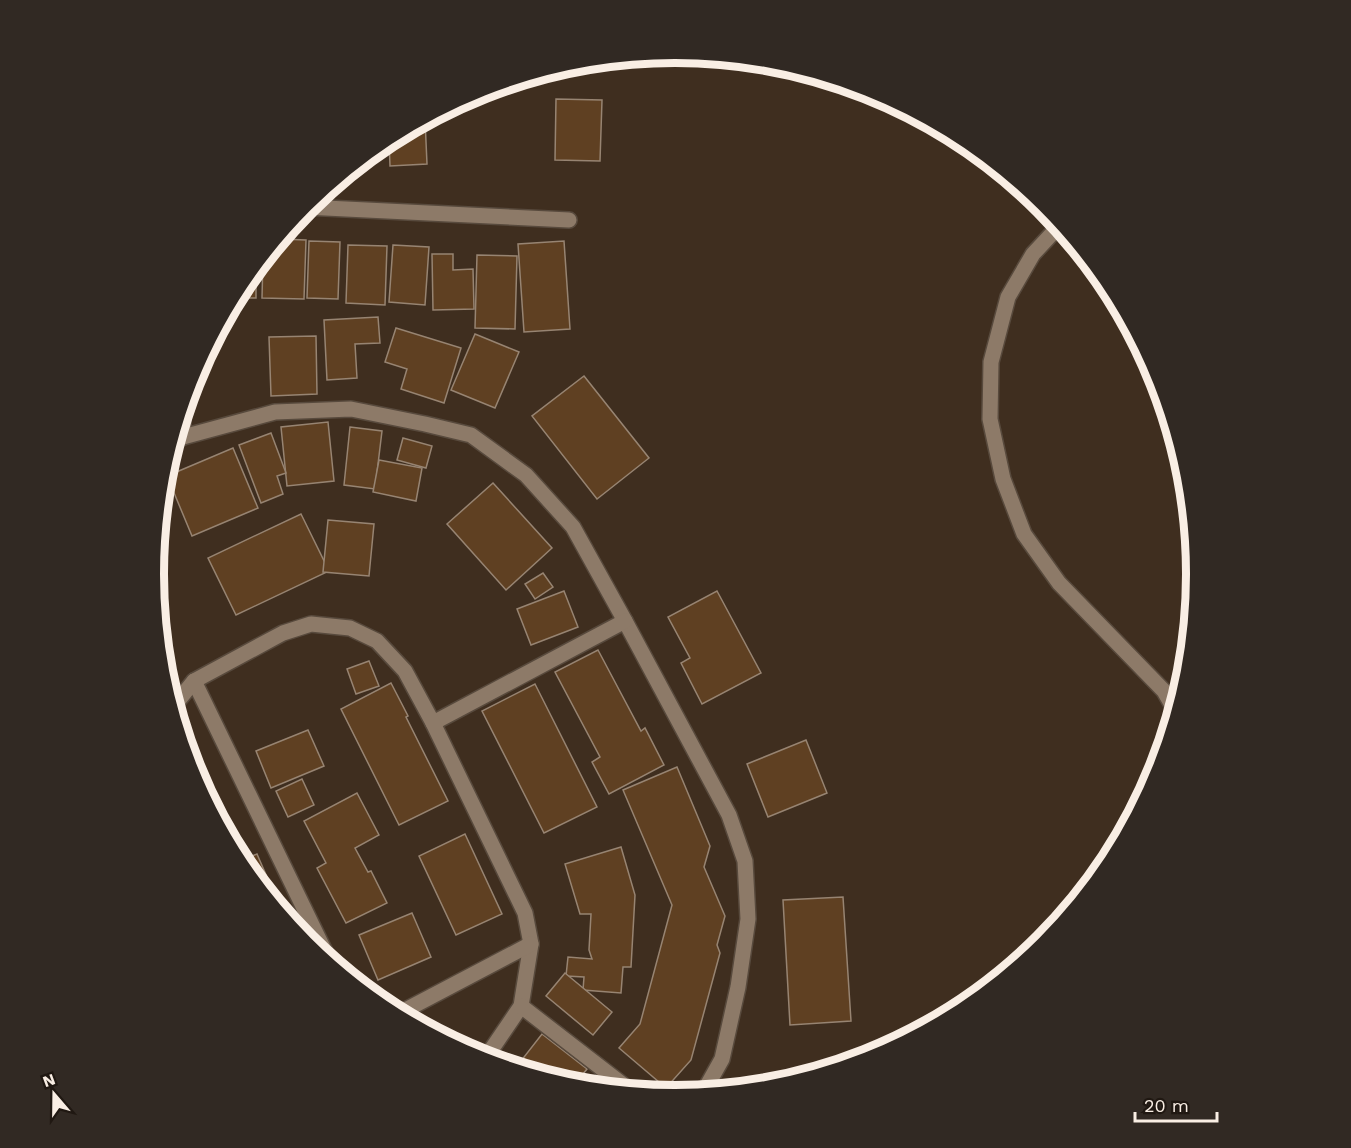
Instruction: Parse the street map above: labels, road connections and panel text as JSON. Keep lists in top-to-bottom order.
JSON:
{
  "scale_bar": "20 m",
  "north": "top"
}
